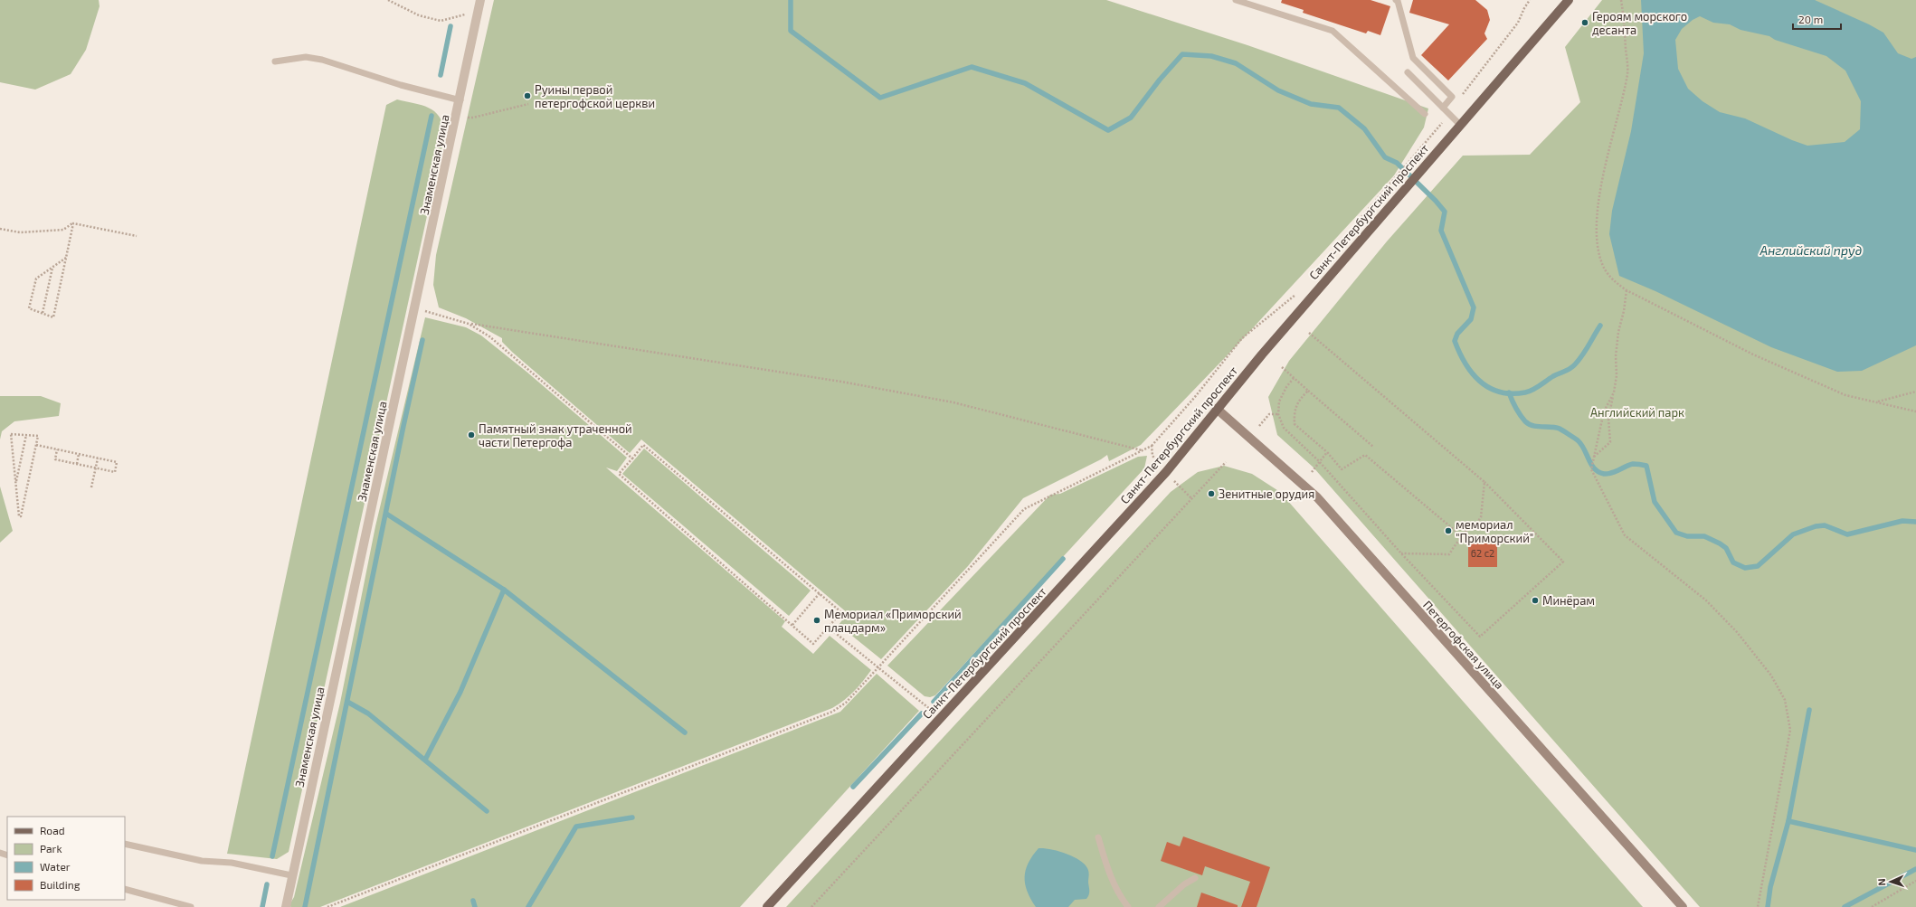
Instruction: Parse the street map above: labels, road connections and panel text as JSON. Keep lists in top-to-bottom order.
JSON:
{
  "streets": {
    "main road": ["Санкт-Петербургский проспект", "Петергофская улица"],
    "street": ["Знаменская улица"]
  },
  "crossings": [
    ["Санкт-Петербургский проспект", "Петергофская улица"]
  ],
  "water": ["Английский пруд"],
  "parks": ["Английский парк"],
  "places": [
    "Героям морского десанта",
    "Руины первой петергофской церкви",
    "Памятный знак утраченной части Петергофа",
    "Зенитные орудия",
    "мемориал \"Приморский\"",
    "Минёрам",
    "Мемориал «Приморский плацдарм»"
  ],
  "house_numbers": ["62 с2"],
  "legend": [
    "Road",
    "Park",
    "Water",
    "Building"
  ],
  "scale_bar": "20 m",
  "north": "left"
}
